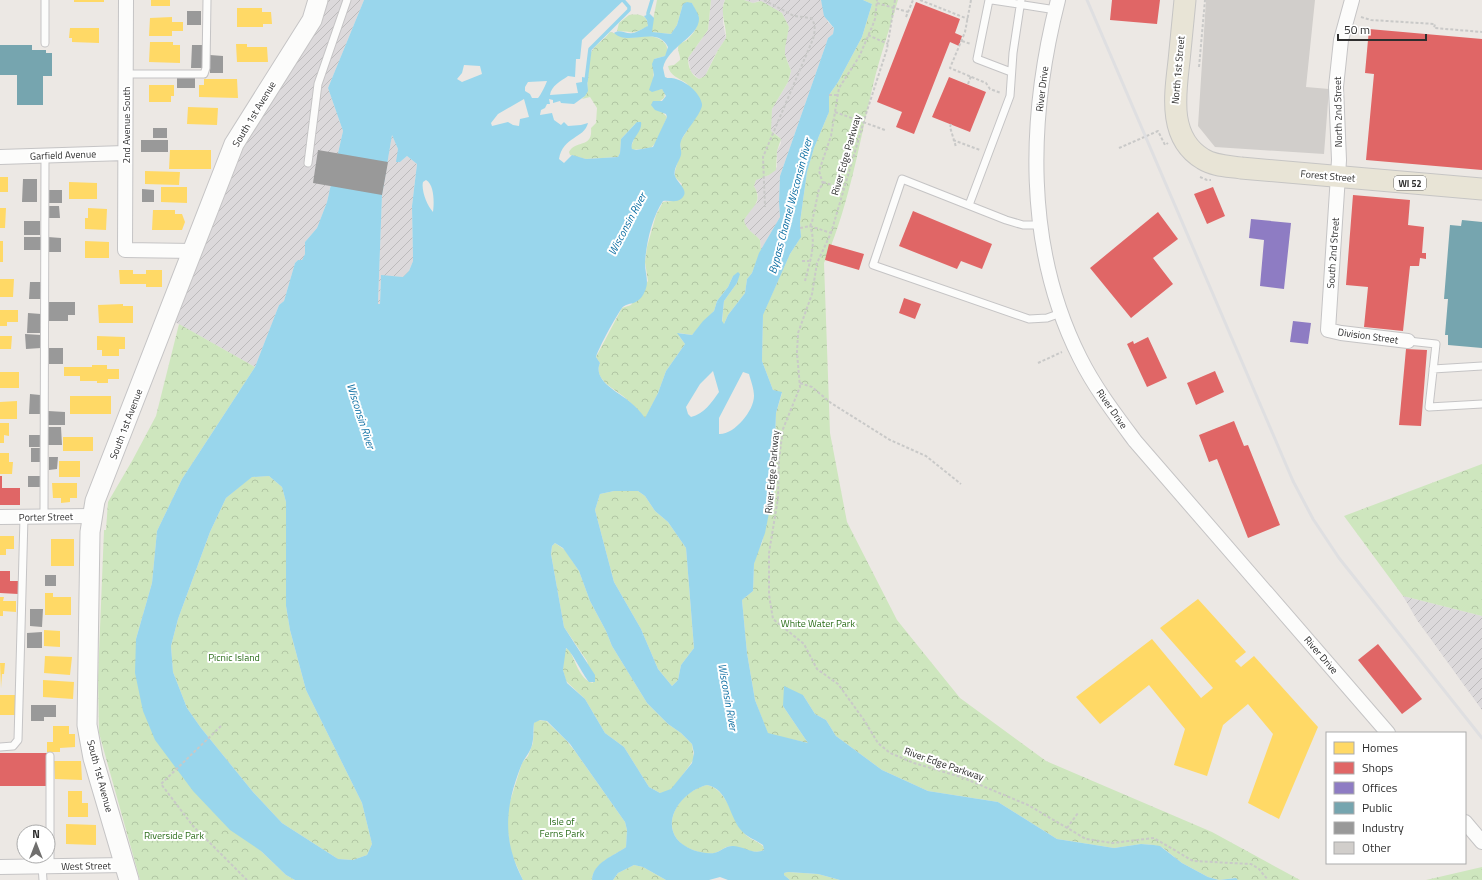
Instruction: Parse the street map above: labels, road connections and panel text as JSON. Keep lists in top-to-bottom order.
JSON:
{
  "streets": {
    "main road": ["North 1st Street", "Forest Street", "WI 52"],
    "street": [
      "River Drive",
      "North 2nd Street",
      "South 1st Avenue",
      "2nd Avenue South",
      "Garfield Avenue",
      "South 2nd Street",
      "Division Street",
      "Porter Street",
      "West Street"
    ],
    "path": ["River Edge Parkway"]
  },
  "crossings": [
    ["North 1st Street", "Forest Street"],
    ["North 2nd Street", "Forest Street"],
    ["North 2nd Street", "South 2nd Street"],
    ["South 1st Avenue", "2nd Avenue South"],
    ["South 1st Avenue", "Porter Street"],
    ["South 1st Avenue", "West Street"],
    ["2nd Avenue South", "Garfield Avenue"],
    ["Forest Street", "South 2nd Street"],
    ["South 2nd Street", "Division Street"]
  ],
  "water": ["Bypass Channel Wisconsin River", "Wisconsin River"],
  "parks": [
    "White Water Park",
    "Picnic Island",
    "Isle of Ferns Park",
    "Riverside Park"
  ],
  "legend": [
    "Homes",
    "Shops",
    "Offices",
    "Public",
    "Industry",
    "Other"
  ],
  "scale_bar": "50 m",
  "north": "top"
}
